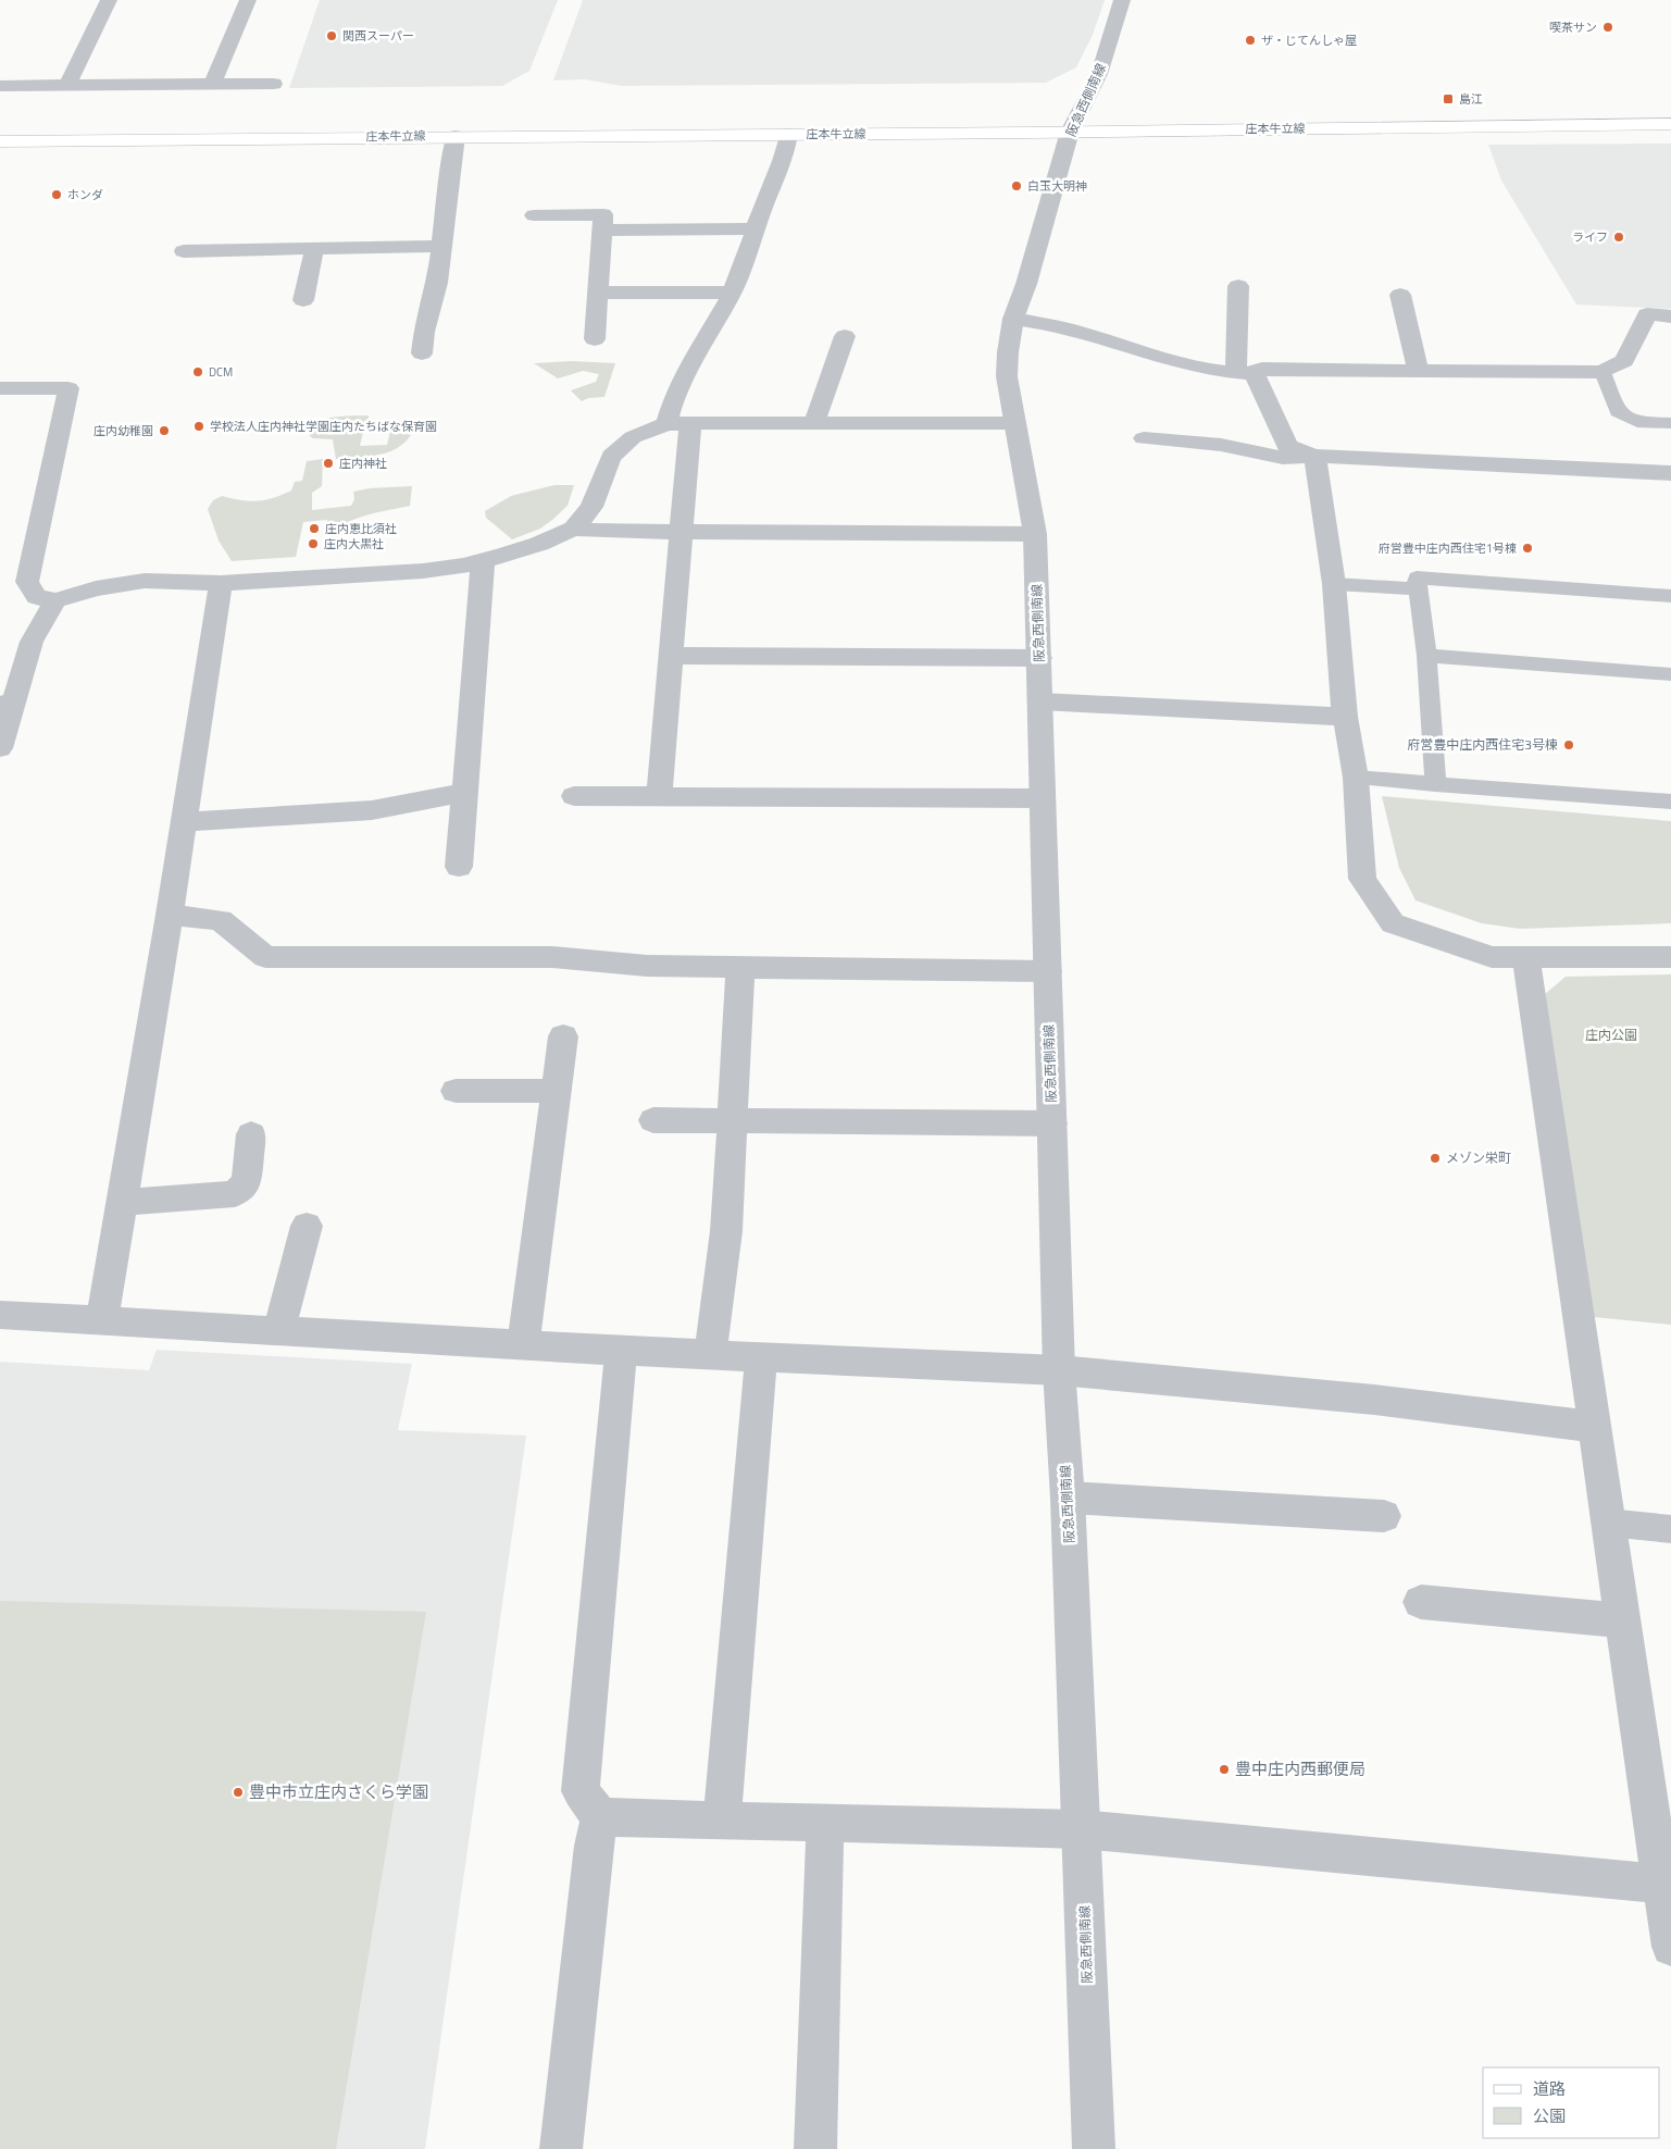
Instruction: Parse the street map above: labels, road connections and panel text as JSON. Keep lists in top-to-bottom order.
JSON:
{
  "streets": {
    "main road": ["庄本牛立線"],
    "street": ["阪急西側南線"]
  },
  "crossings": [
    ["阪急西側南線", "庄本牛立線"]
  ],
  "parks": ["庄内公園"],
  "places": {
    "other": [
      "喫茶サン",
      "関西スーパー",
      "ザ・じてんしゃ屋",
      "白玉大明神",
      "ホンダ",
      "ライフ",
      "DCM",
      "学校法人庄内神社学園庄内たちばな保育園",
      "庄内幼稚園",
      "庄内神社",
      "庄内恵比須社",
      "庄内大黒社",
      "府営豊中庄内西住宅1号棟",
      "府営豊中庄内西住宅3号棟",
      "メゾン栄町",
      "豊中庄内西郵便局",
      "豊中市立庄内さくら学園"
    ],
    "transit": ["島江"]
  },
  "legend": ["道路", "公園"]
}
